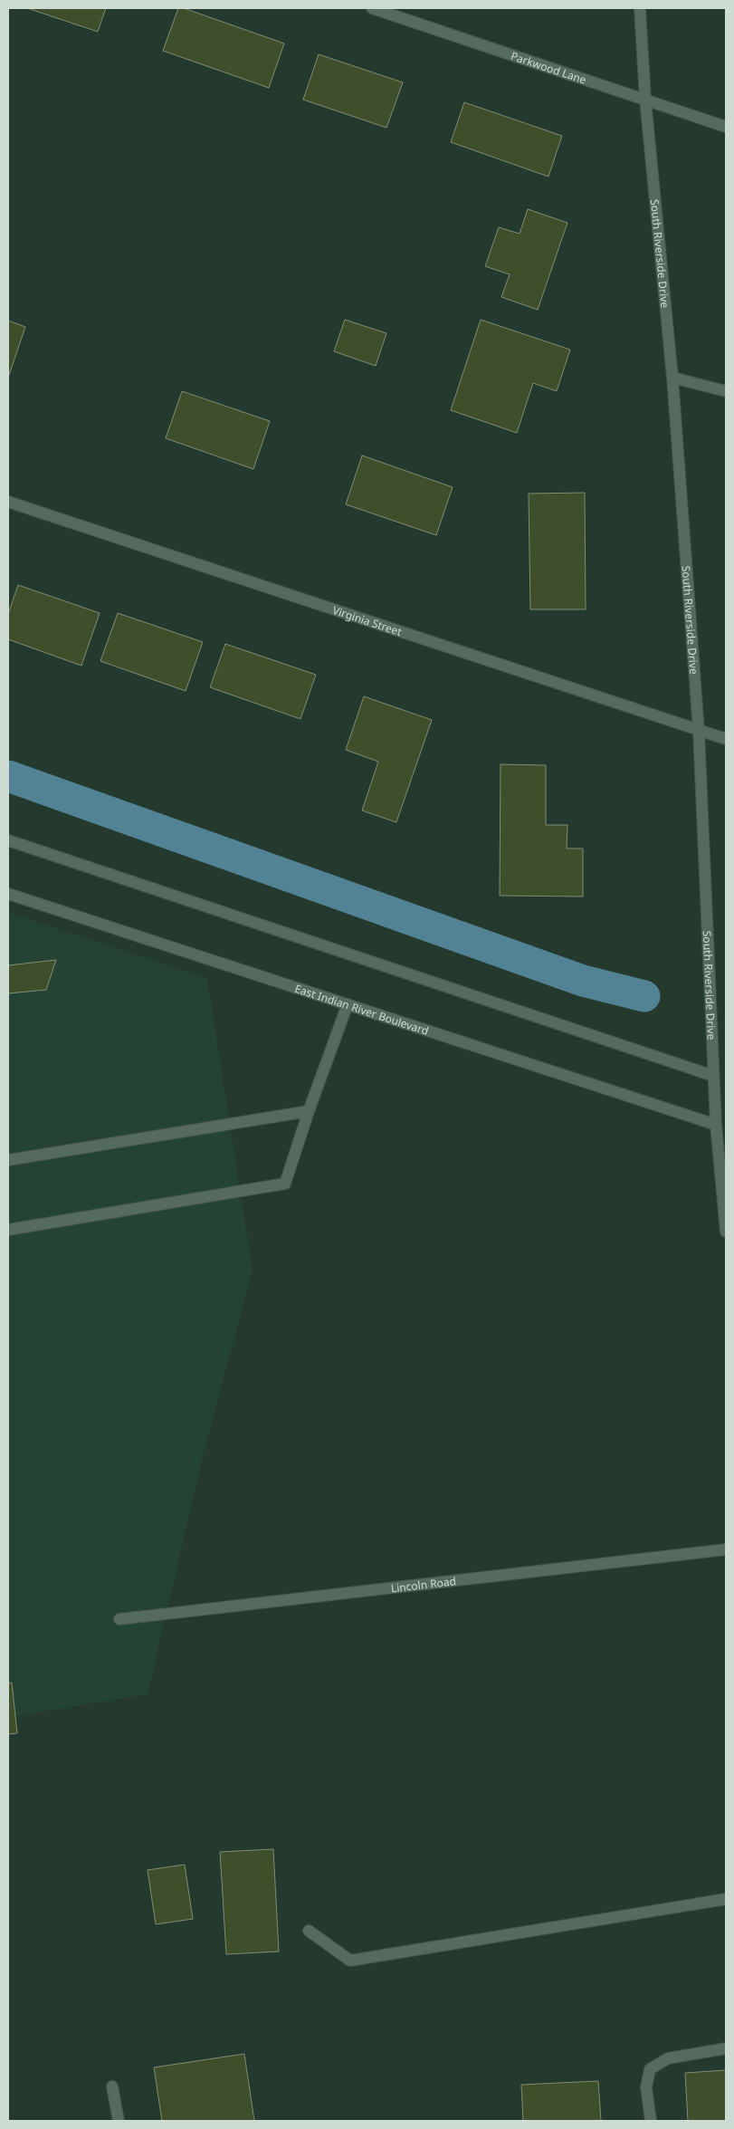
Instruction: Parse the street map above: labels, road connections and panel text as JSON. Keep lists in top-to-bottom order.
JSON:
{
  "streets": {
    "street": [
      "Parkwood Lane",
      "South Riverside Drive",
      "Virginia Street",
      "East Indian River Boulevard",
      "Lincoln Road"
    ]
  },
  "crossings": [
    ["Parkwood Lane", "South Riverside Drive"],
    ["South Riverside Drive", "Virginia Street"],
    ["South Riverside Drive", "East Indian River Boulevard"]
  ]
}
